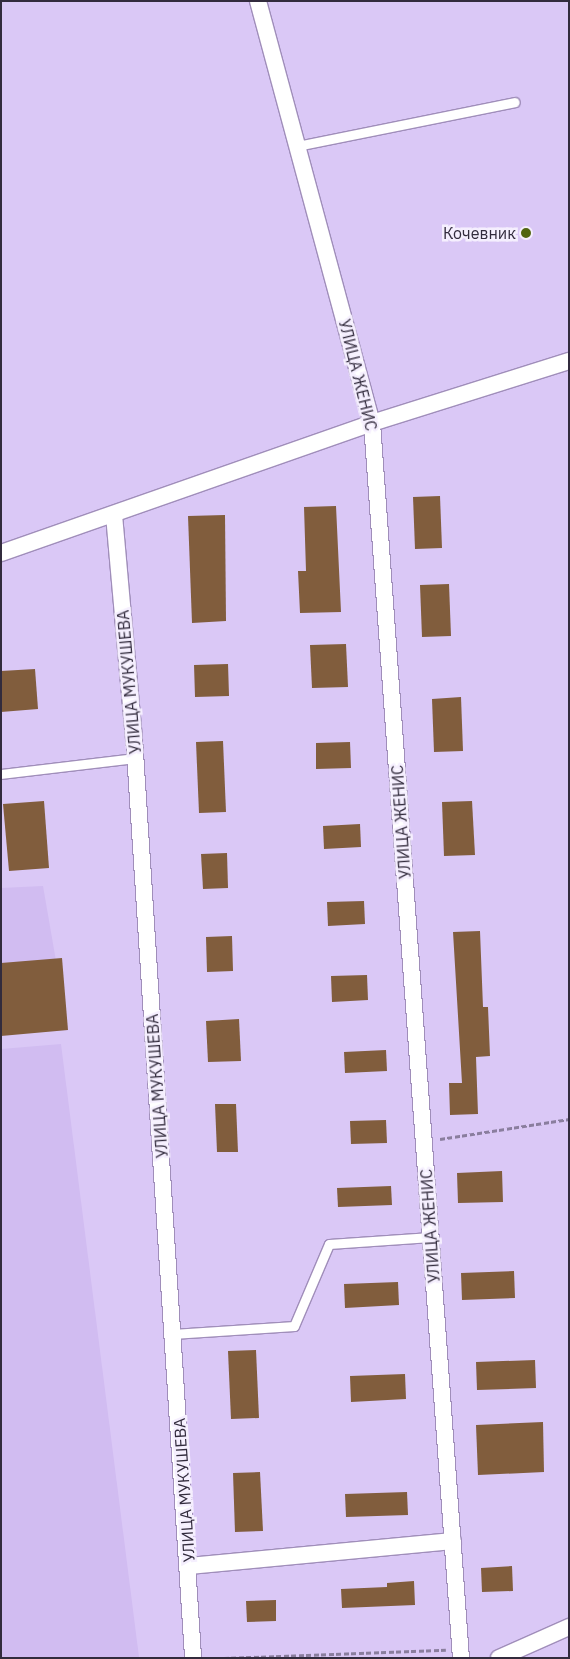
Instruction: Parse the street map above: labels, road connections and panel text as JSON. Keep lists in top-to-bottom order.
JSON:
{
  "streets": {
    "street": ["УЛИЦА ЖЕНИС", "УЛИЦА МУКУШЕВА"]
  },
  "places": ["Кочевник"]
}
